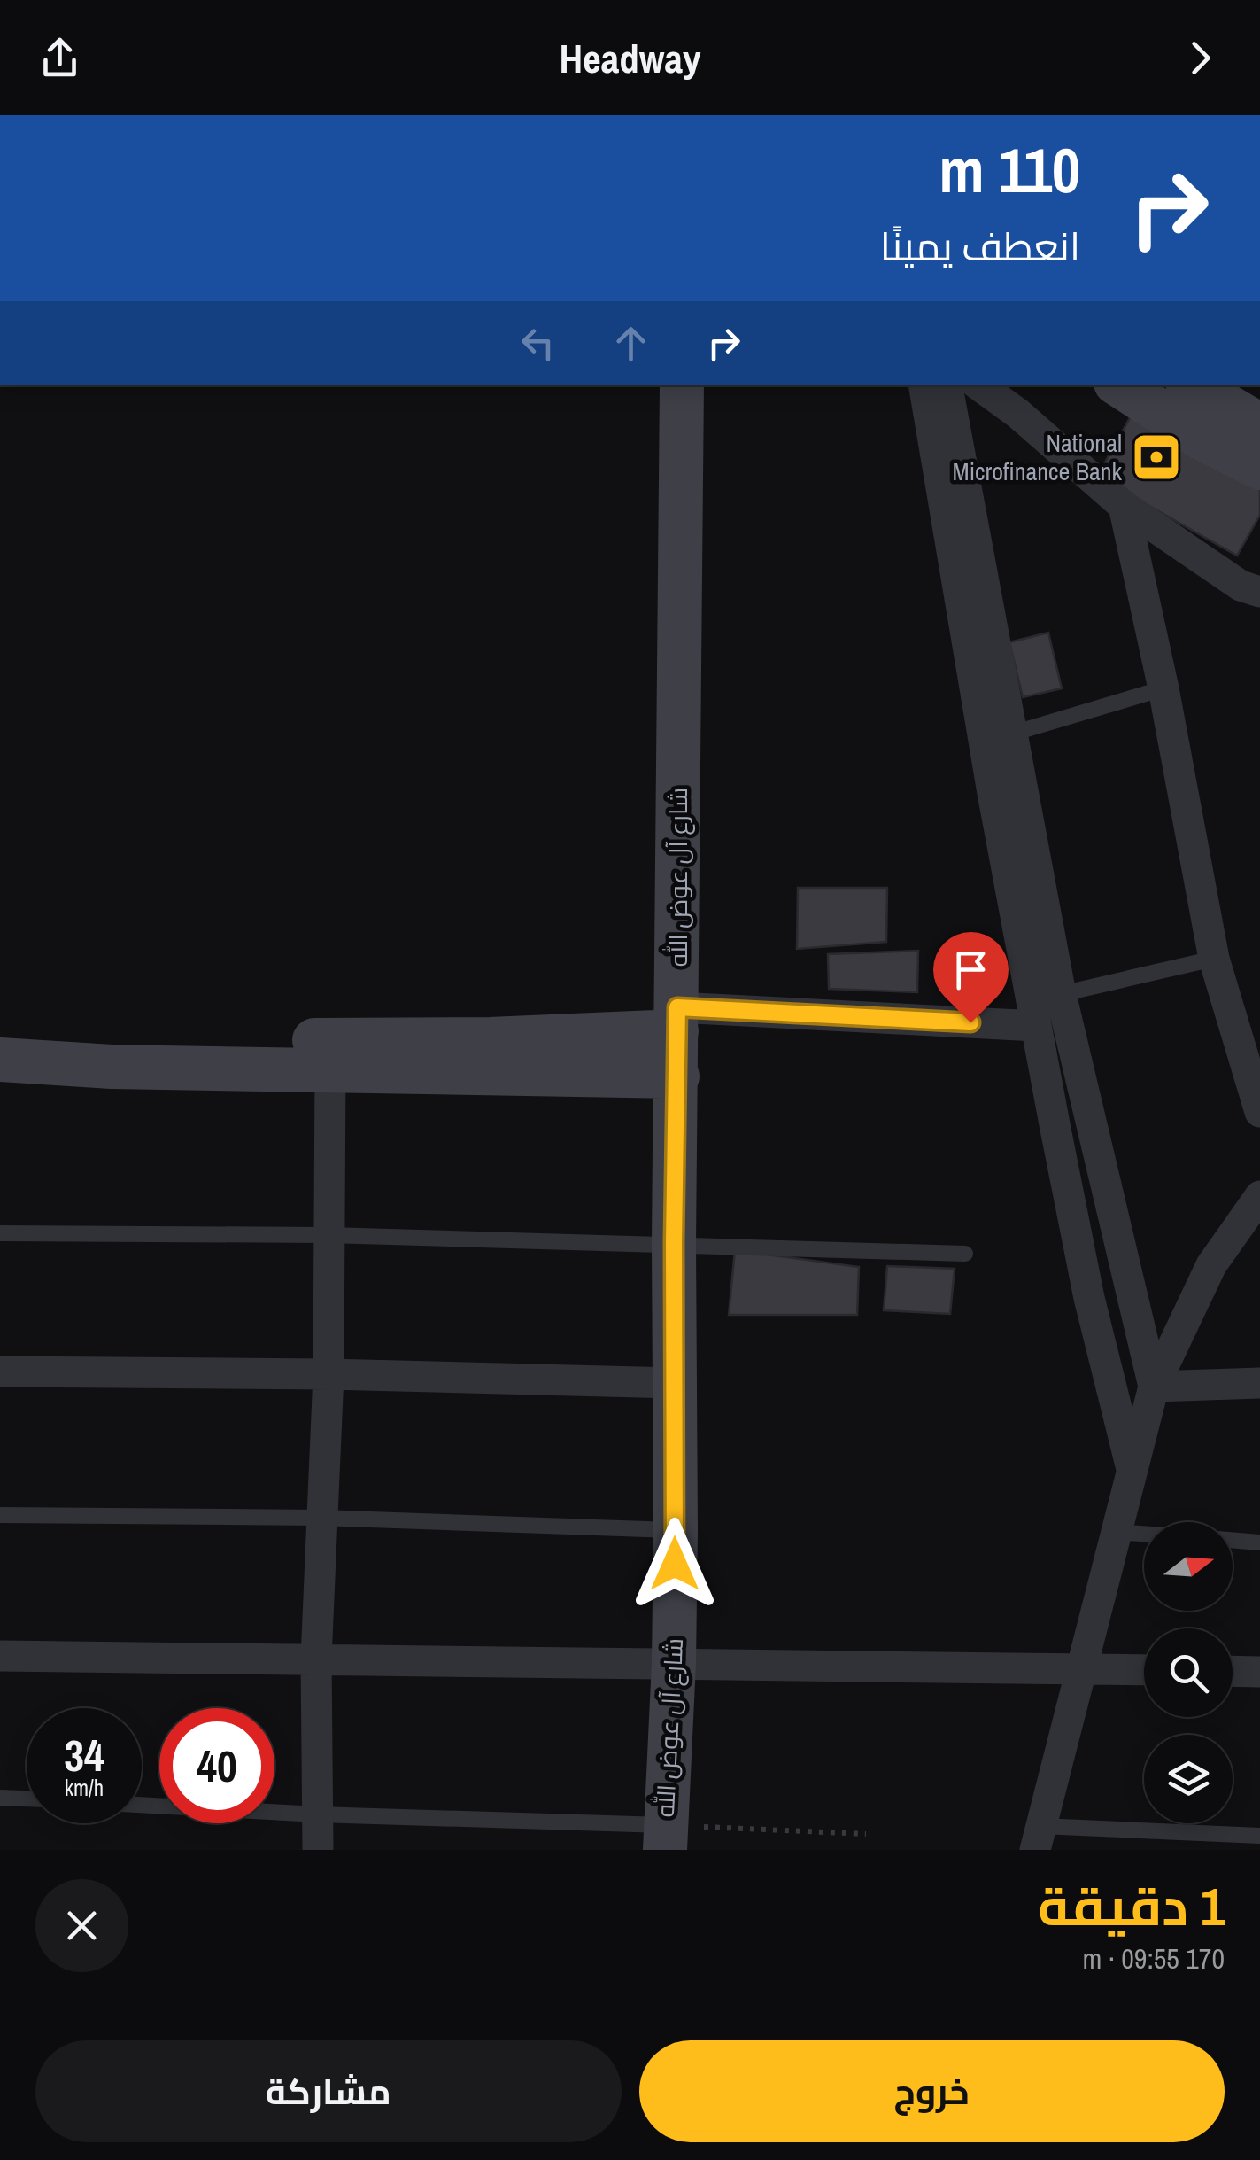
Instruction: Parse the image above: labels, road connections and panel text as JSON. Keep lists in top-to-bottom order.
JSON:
{
  "streets": {
    "street": ["شارع آل عوض الله"]
  },
  "places": {
    "bank": ["National Microfinance Bank"]
  },
  "north": "right",
  "page": {
    "header": "Headway",
    "turn": ["110 m", "انعطف يمينًا"],
    "speed": "34 km/h",
    "limit": "40",
    "heading": ["1 دقيقة", "170 m · 09:55"],
    "buttons": ["خروج", "مشاركة"]
  }
}
